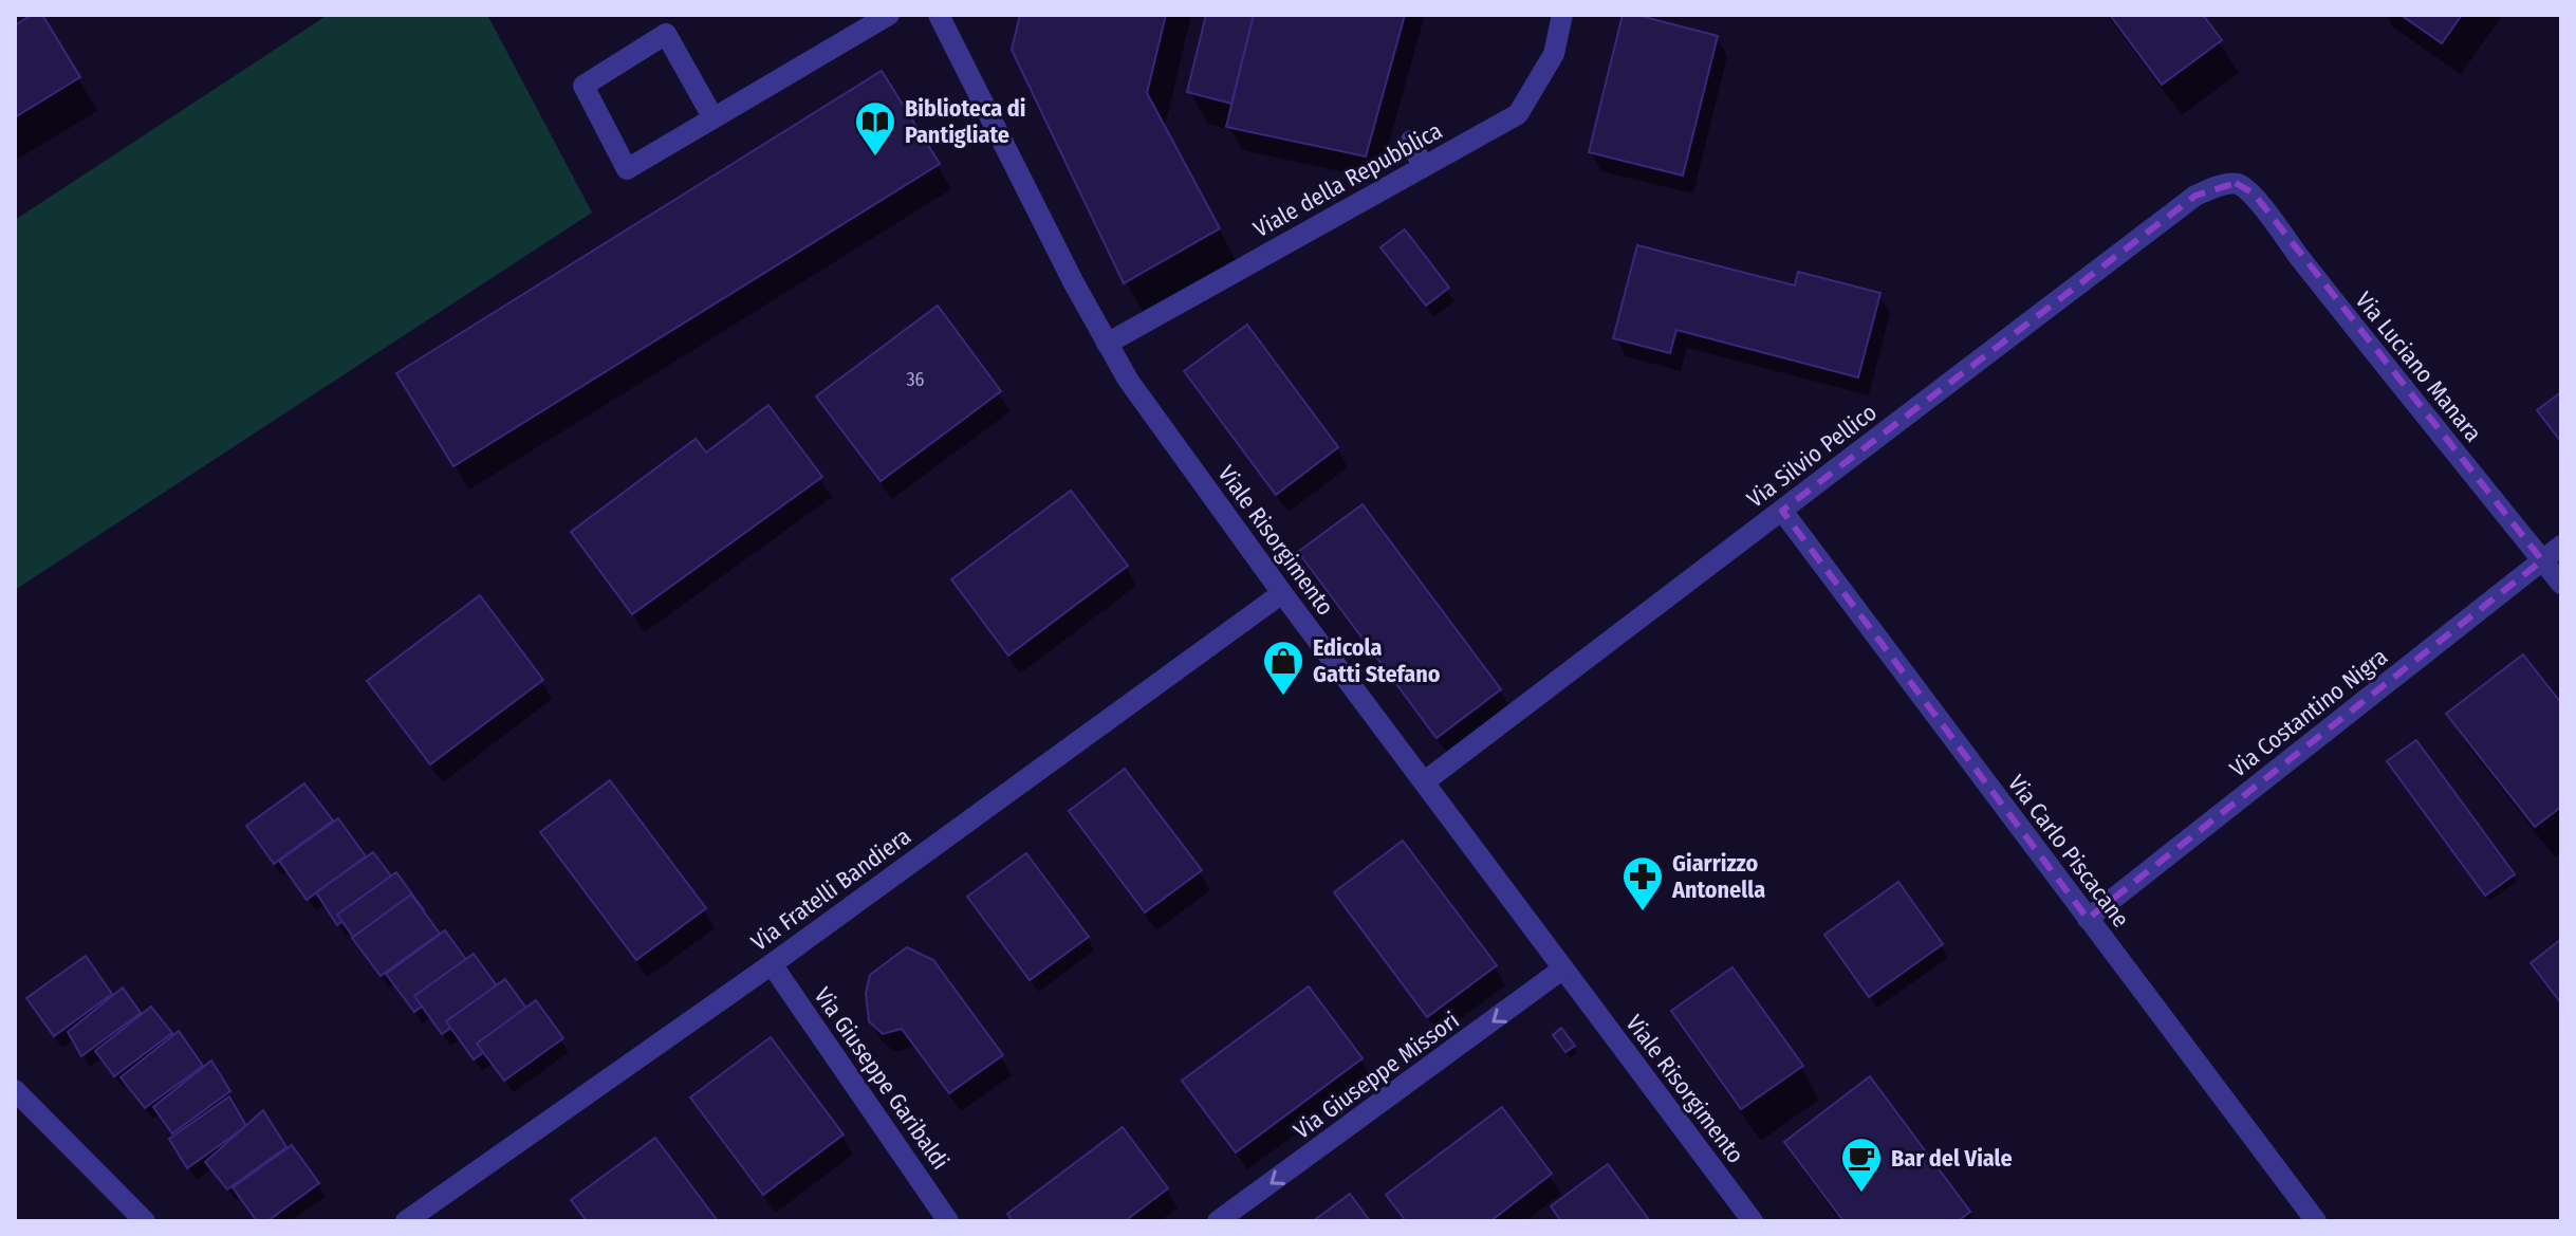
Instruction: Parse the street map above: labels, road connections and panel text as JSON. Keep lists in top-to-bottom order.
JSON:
{
  "streets": {
    "street": [
      "Viale della Repubblica",
      "Via Luciano Manara",
      "Via Silvio Pellico",
      "Viale Risorgimento",
      "Via Costantino Nigra",
      "Via Carlo Piscacane",
      "Via Fratelli Bandiera",
      "Via Giuseppe Missori",
      "Via Giuseppe Garibaldi"
    ]
  },
  "crossings": [
    ["Viale della Repubblica", "Viale Risorgimento"],
    ["Via Luciano Manara", "Via Silvio Pellico"],
    ["Via Luciano Manara", "Via Costantino Nigra"],
    ["Via Silvio Pellico", "Viale Risorgimento"],
    ["Via Silvio Pellico", "Via Carlo Piscacane"],
    ["Viale Risorgimento", "Via Fratelli Bandiera"],
    ["Viale Risorgimento", "Via Giuseppe Missori"],
    ["Via Costantino Nigra", "Via Carlo Piscacane"],
    ["Via Fratelli Bandiera", "Via Giuseppe Garibaldi"]
  ],
  "one_way": ["Via Giuseppe Missori"],
  "places": {
    "library": ["Biblioteca di Pantigliate"],
    "shop": ["Edicola Gatti Stefano"],
    "pharmacy": ["Giarrizzo Antonella"],
    "cafe": ["Bar del Viale"]
  },
  "house_numbers": ["36"]
}
